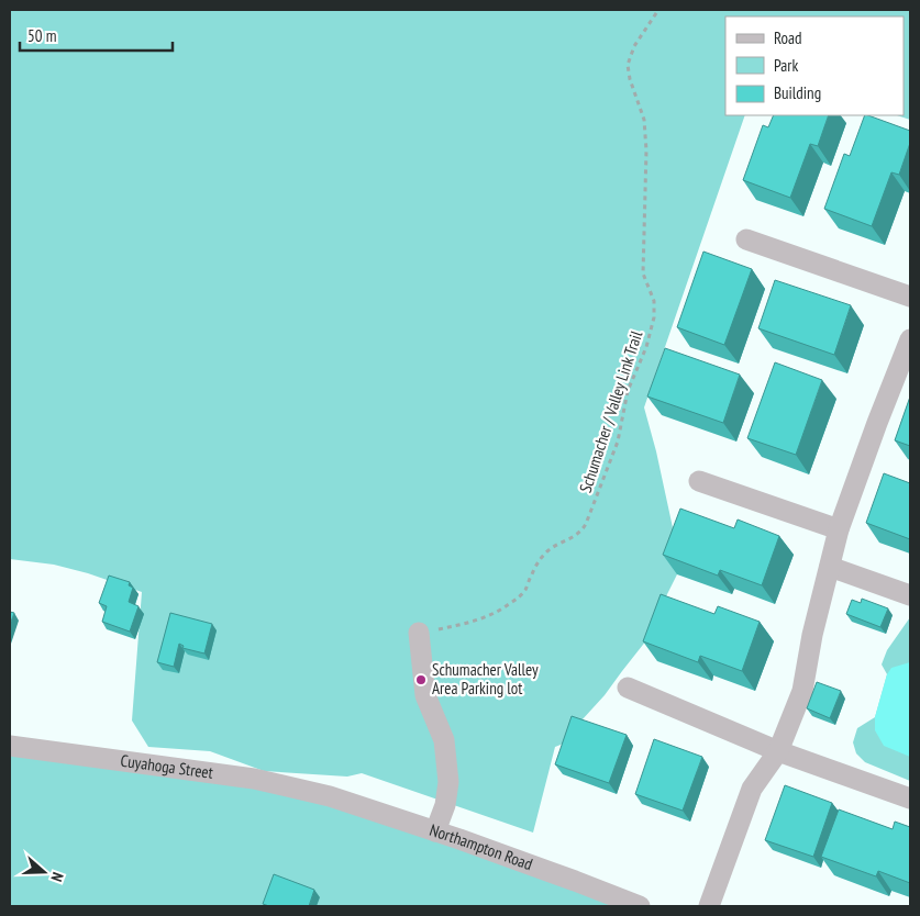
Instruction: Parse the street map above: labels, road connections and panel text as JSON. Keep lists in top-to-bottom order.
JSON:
{
  "streets": {
    "street": ["Cuyahoga Street", "Northampton Road"],
    "path": ["Schumacher / Valley Link Trail"]
  },
  "crossings": [
    ["Cuyahoga Street", "Northampton Road"]
  ],
  "places": ["Schumacher Valley Area Parking lot"],
  "legend": ["Road", "Park", "Building"],
  "scale_bar": "50 m",
  "north": "right"
}
